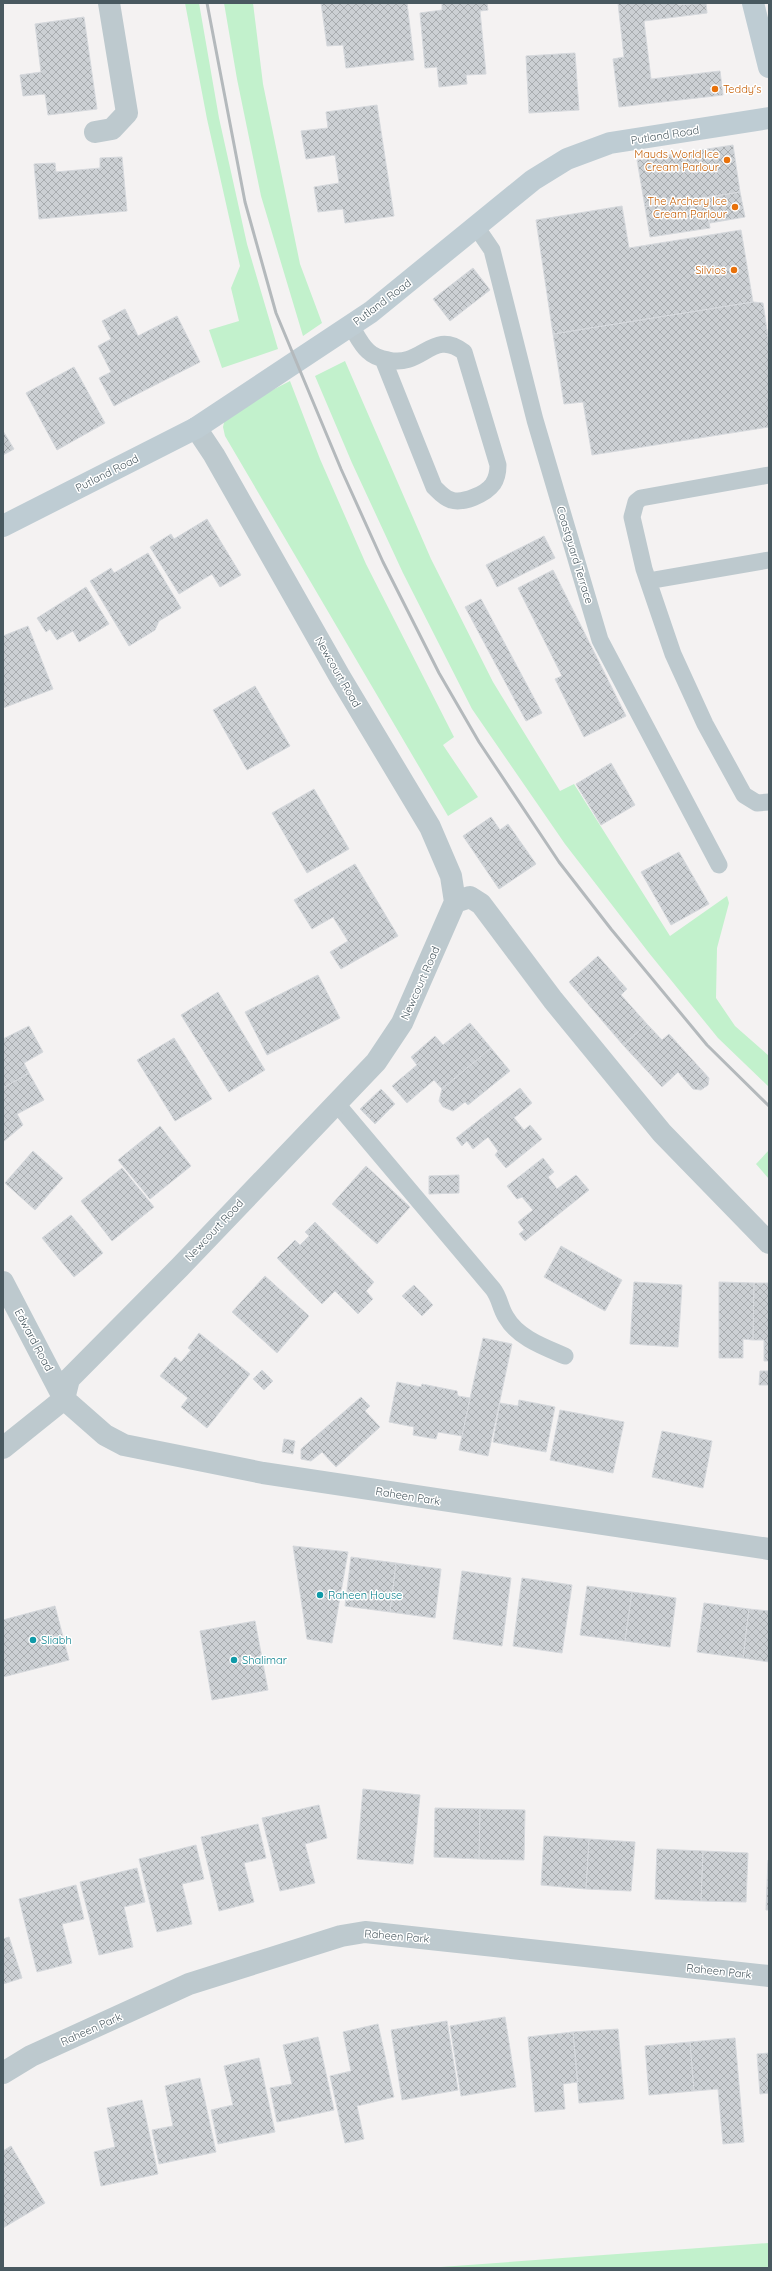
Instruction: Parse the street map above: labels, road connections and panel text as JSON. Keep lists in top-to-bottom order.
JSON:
{
  "streets": {
    "main road": ["Putland Road"],
    "street": ["Newcourt Road", "Edward Road", "Raheen Park"],
    "lane": ["Coastguard Terrace"]
  },
  "crossings": [
    ["Putland Road", "Coastguard Terrace"],
    ["Putland Road", "Newcourt Road"],
    ["Newcourt Road", "Edward Road"],
    ["Newcourt Road", "Raheen Park"],
    ["Edward Road", "Raheen Park"]
  ],
  "places": [
    "Teddy's",
    "Mauds World Ice Cream Parlour",
    "The Archery Ice Cream Parlour",
    "Silvios",
    "Raheen House",
    "Sliabh",
    "Shalimar"
  ]
}
